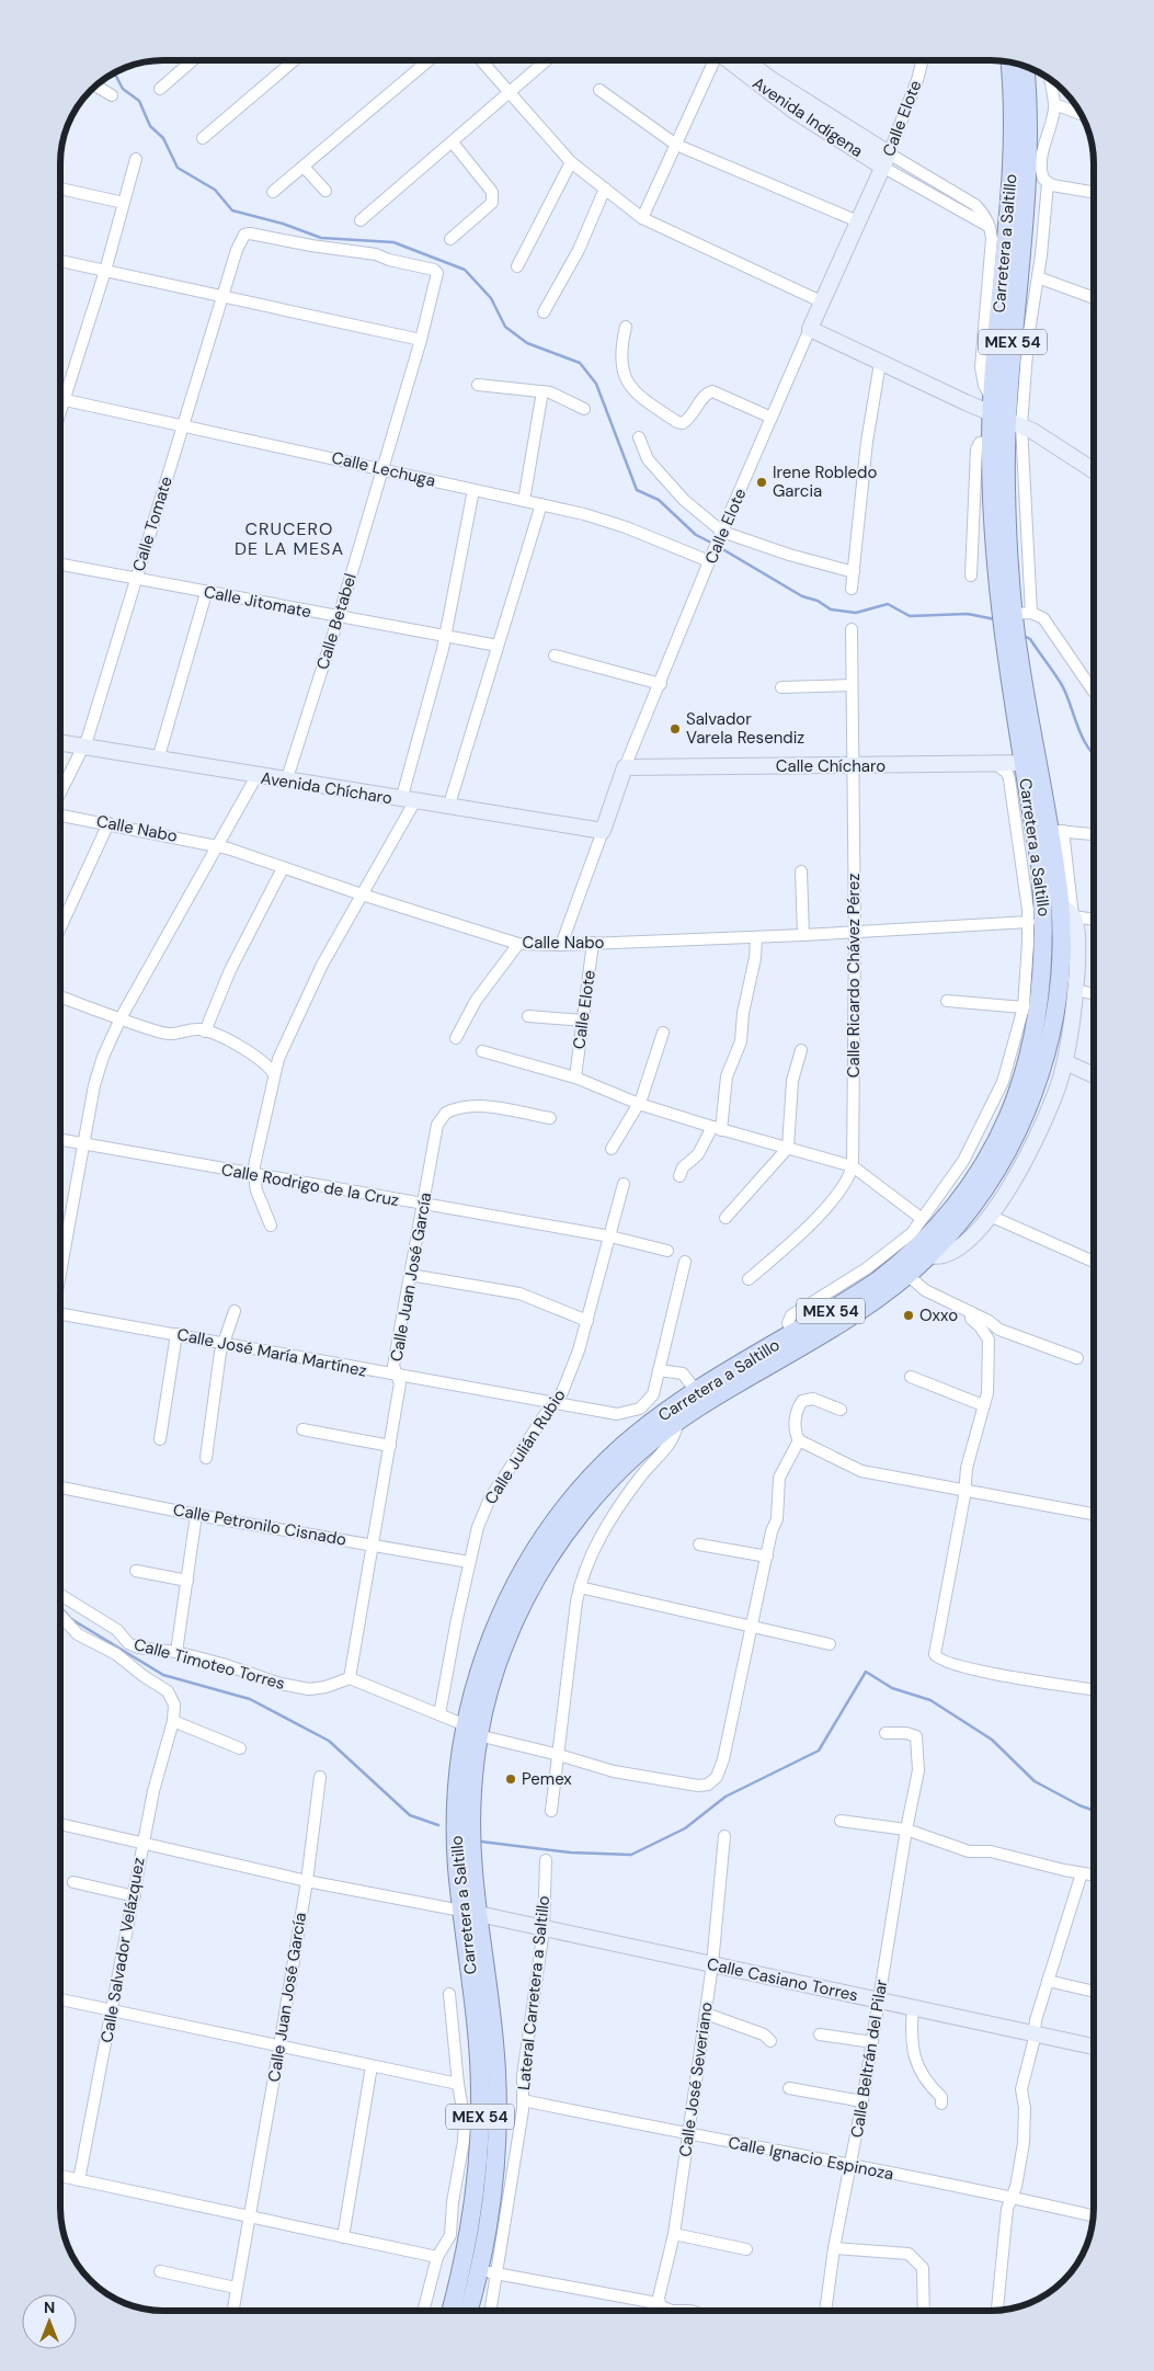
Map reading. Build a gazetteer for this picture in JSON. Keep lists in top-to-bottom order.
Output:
{
  "streets": {
    "main road": ["Carretera a Saltillo", "MEX 54"],
    "street": [
      "Avenida Indígena",
      "Calle Elote",
      "Calle Lechuga",
      "Calle Tomate",
      "Calle Jitomate",
      "Calle Betabel",
      "Calle Chícharo",
      "Avenida Chícharo",
      "Calle Nabo",
      "Calle Ricardo Chávez Pérez",
      "Calle Rodrigo de la Cruz",
      "Calle Juan José García",
      "Calle José María Martínez",
      "Calle Julián Rubio",
      "Calle Petronilo Cisnado",
      "Calle Timoteo Torres",
      "Calle Salvador Velázquez",
      "Calle Casiano Torres",
      "Lateral Carretera a Saltillo",
      "Calle Beltrán del Pilar",
      "Calle José Severiano",
      "Calle Ignacio Espinoza"
    ]
  },
  "crossings": [
    ["Avenida Indígena", "Calle Elote"],
    ["Avenida Indígena", "Carretera a Saltillo"],
    ["Calle Elote", "Calle Lechuga"],
    ["Calle Elote", "Calle Chícharo"],
    ["Calle Elote", "Avenida Chícharo"],
    ["Calle Elote", "Calle Nabo"],
    ["Carretera a Saltillo", "Calle Chícharo"],
    ["Carretera a Saltillo", "Calle Casiano Torres"],
    ["Carretera a Saltillo", "Lateral Carretera a Saltillo"],
    ["Calle Lechuga", "Calle Tomate"],
    ["Calle Lechuga", "Calle Betabel"],
    ["Calle Tomate", "Calle Jitomate"],
    ["Calle Tomate", "Calle Betabel"],
    ["Calle Tomate", "Avenida Chícharo"],
    ["Calle Jitomate", "Calle Betabel"],
    ["Calle Betabel", "Avenida Chícharo"],
    ["Calle Chícharo", "Calle Ricardo Chávez Pérez"],
    ["Calle Nabo", "Calle Ricardo Chávez Pérez"],
    ["Calle Rodrigo de la Cruz", "Calle Juan José García"],
    ["Calle Rodrigo de la Cruz", "Calle Julián Rubio"],
    ["Calle Juan José García", "Calle José María Martínez"],
    ["Calle Juan José García", "Calle Petronilo Cisnado"],
    ["Calle Juan José García", "Calle Timoteo Torres"],
    ["Calle José María Martínez", "Calle Julián Rubio"],
    ["Calle Julián Rubio", "Calle Petronilo Cisnado"],
    ["Calle Casiano Torres", "Lateral Carretera a Saltillo"],
    ["Calle Casiano Torres", "Calle Beltrán del Pilar"],
    ["Calle Casiano Torres", "Calle José Severiano"],
    ["Lateral Carretera a Saltillo", "Calle Ignacio Espinoza"],
    ["Calle Beltrán del Pilar", "Calle Ignacio Espinoza"],
    ["Calle José Severiano", "Calle Ignacio Espinoza"]
  ],
  "districts": ["CRUCERO DE LA MESA"],
  "places": [
    "Irene Robledo Garcia",
    "Salvador Varela Resendiz",
    "Oxxo",
    "Pemex"
  ],
  "north": "top"
}
